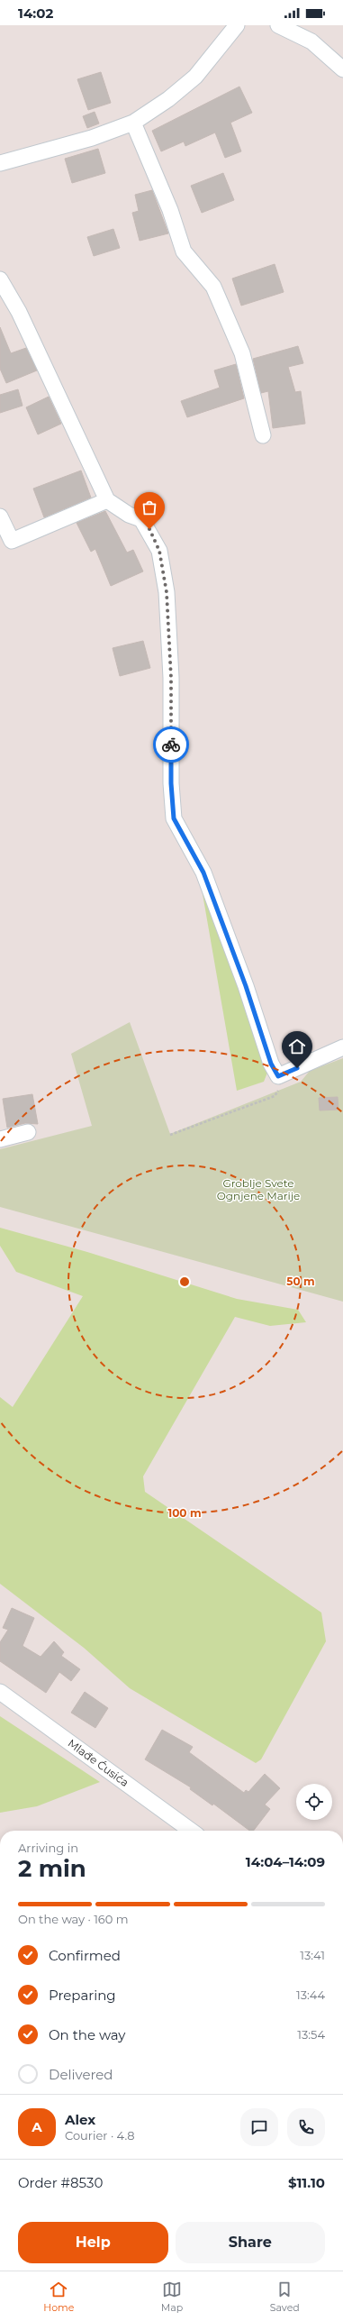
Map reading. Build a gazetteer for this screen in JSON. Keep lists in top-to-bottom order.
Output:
{
  "streets": {
    "street": ["Mlađe Ćusića"]
  },
  "parks": ["Groblje Svete Ognjene Marije"],
  "page": {
    "status": "14:02",
    "heading": ["2 min", "Arriving in", "14:04–14:09"],
    "panel": [
      "Alex",
      "Courier · 4.8",
      "Order #8530",
      "$11.10"
    ],
    "bar": "On the way · 160 m",
    "list": [
      ["Confirmed", "13:41"],
      ["Preparing", "13:44"],
      ["On the way", "13:54"],
      "Delivered"
    ],
    "round": "A",
    "buttons": ["Help", "Share"],
    "tabs": ["Home", "Map", "Saved"]
  },
  "rings": ["50 m", "100 m"]
}
